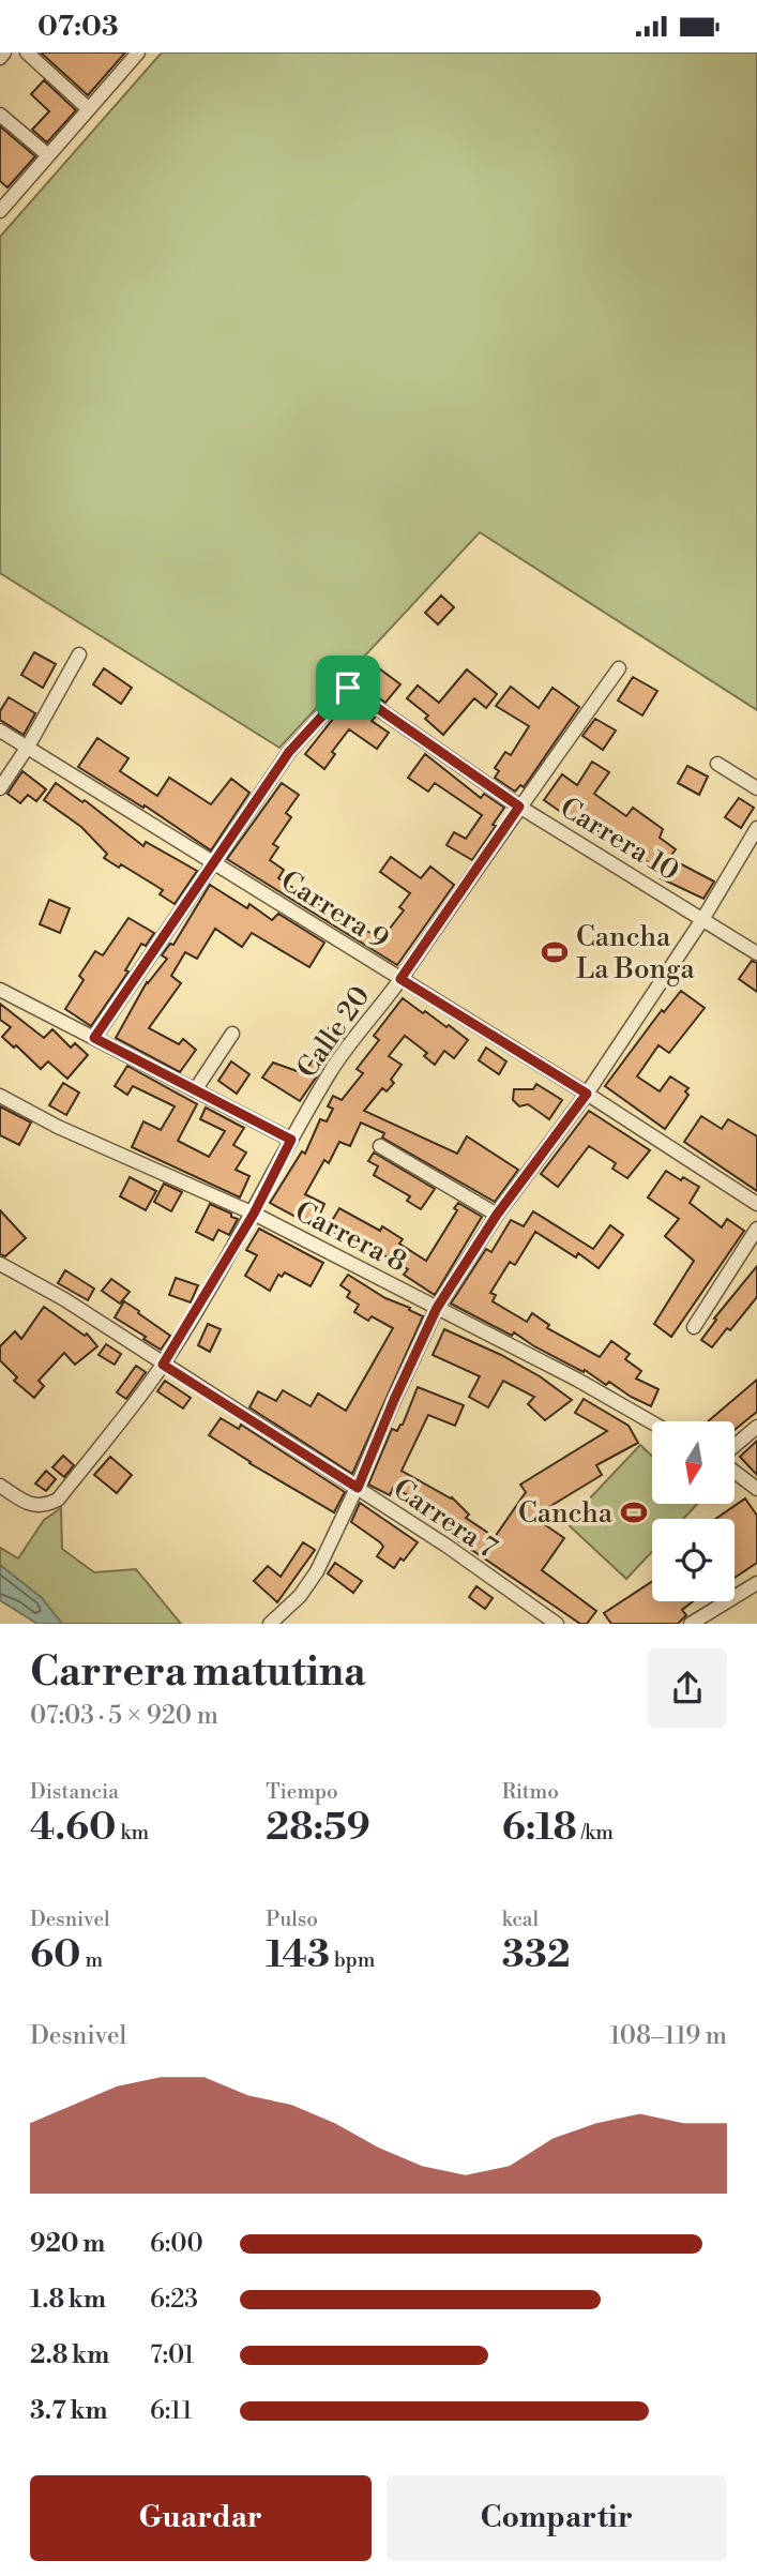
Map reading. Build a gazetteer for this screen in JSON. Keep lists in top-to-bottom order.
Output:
{
  "streets": {
    "street": [
      "Carrera 10",
      "Carrera 9",
      "Calle 20",
      "Carrera 8",
      "Carrera 7"
    ]
  },
  "crossings": [
    ["Carrera 10", "Carrera 9"],
    ["Carrera 10", "Calle 20"],
    ["Carrera 9", "Calle 20"],
    ["Calle 20", "Carrera 8"],
    ["Calle 20", "Carrera 7"]
  ],
  "places": {
    "sports": ["Cancha La Bonga", "Cancha"]
  },
  "north": "bottom",
  "page": {
    "status": "07:03",
    "heading": ["Carrera matutina", "07:03 · 5 × 920 m"],
    "stats": [
      ["Distancia", "4.60 km"],
      ["Tiempo", "28:59"],
      ["Ritmo", "6:18 /km"],
      ["Desnivel", "60 m"],
      ["Pulso", "143 bpm"],
      ["kcal", "332"]
    ],
    "chart": ["Desnivel", "108–119 m"],
    "list": [
      {
        "name": "920 m",
        "note": "6:00"
      },
      {
        "name": "1.8 km",
        "note": "6:23"
      },
      {
        "name": "2.8 km",
        "note": "7:01"
      },
      {
        "name": "3.7 km",
        "note": "6:11"
      }
    ],
    "buttons": ["Guardar", "Compartir"]
  }
}
